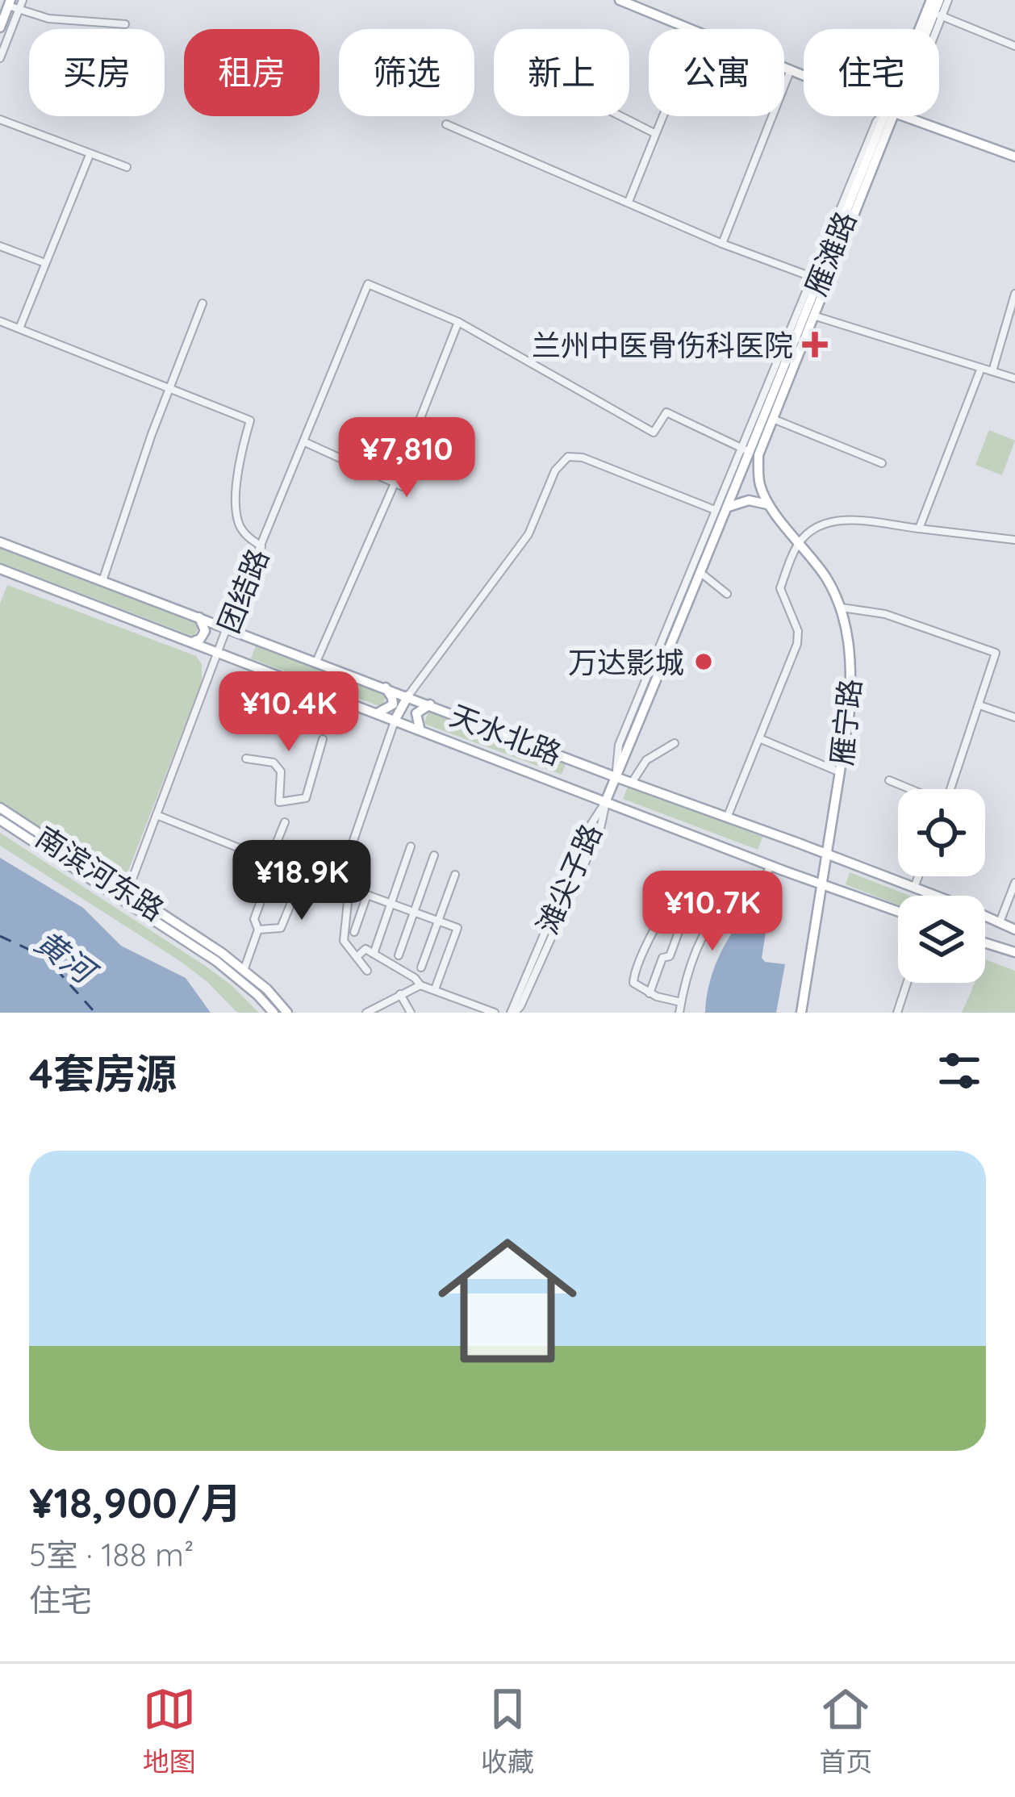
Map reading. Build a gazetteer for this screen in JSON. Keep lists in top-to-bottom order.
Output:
{
  "streets": {
    "main road": [
      "雁滩路",
      "雁宁路",
      "天水北路",
      "南滨河东路"
    ],
    "street": ["团结路", "滩尖子路"]
  },
  "crossings": [
    ["雁滩路", "雁宁路"],
    ["雁滩路", "天水北路"],
    ["雁滩路", "滩尖子路"],
    ["团结路", "天水北路"],
    ["团结路", "南滨河东路"],
    ["雁宁路", "天水北路"],
    ["天水北路", "滩尖子路"]
  ],
  "water": ["黄河"],
  "places": {
    "health": ["兰州中医骨伤科医院"],
    "other": ["万达影城"]
  },
  "page": {
    "chip": [
      "买房",
      "租房",
      "筛选",
      "新上",
      "公寓",
      "住宅"
    ],
    "price": [
      "¥7,810",
      "¥10.4K",
      "¥18.9K",
      "¥10.7K"
    ],
    "heading": "4套房源",
    "list": [
      {
        "name": "¥18,900/月",
        "note": "5室 · 188 m² · 住宅"
      }
    ],
    "tabs": ["地图", "收藏", "首页"]
  }
}
